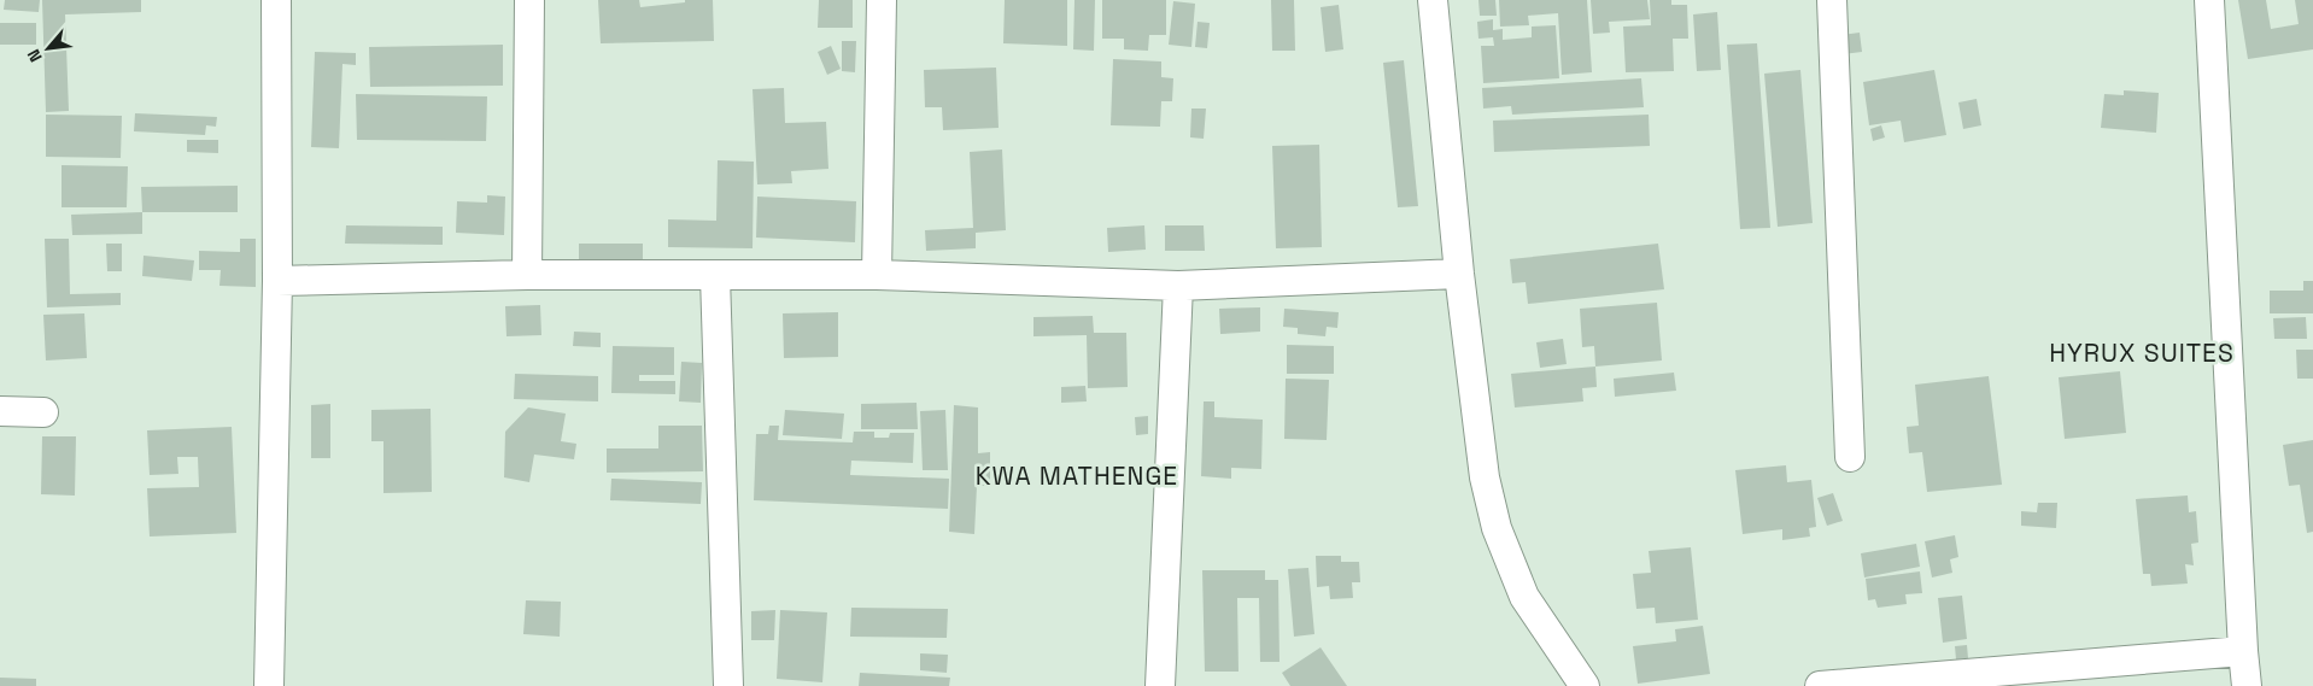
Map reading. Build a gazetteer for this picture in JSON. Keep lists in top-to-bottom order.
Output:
{
  "districts": ["HYRUX SUITES", "KWA MATHENGE"],
  "north": "bottom left"
}
